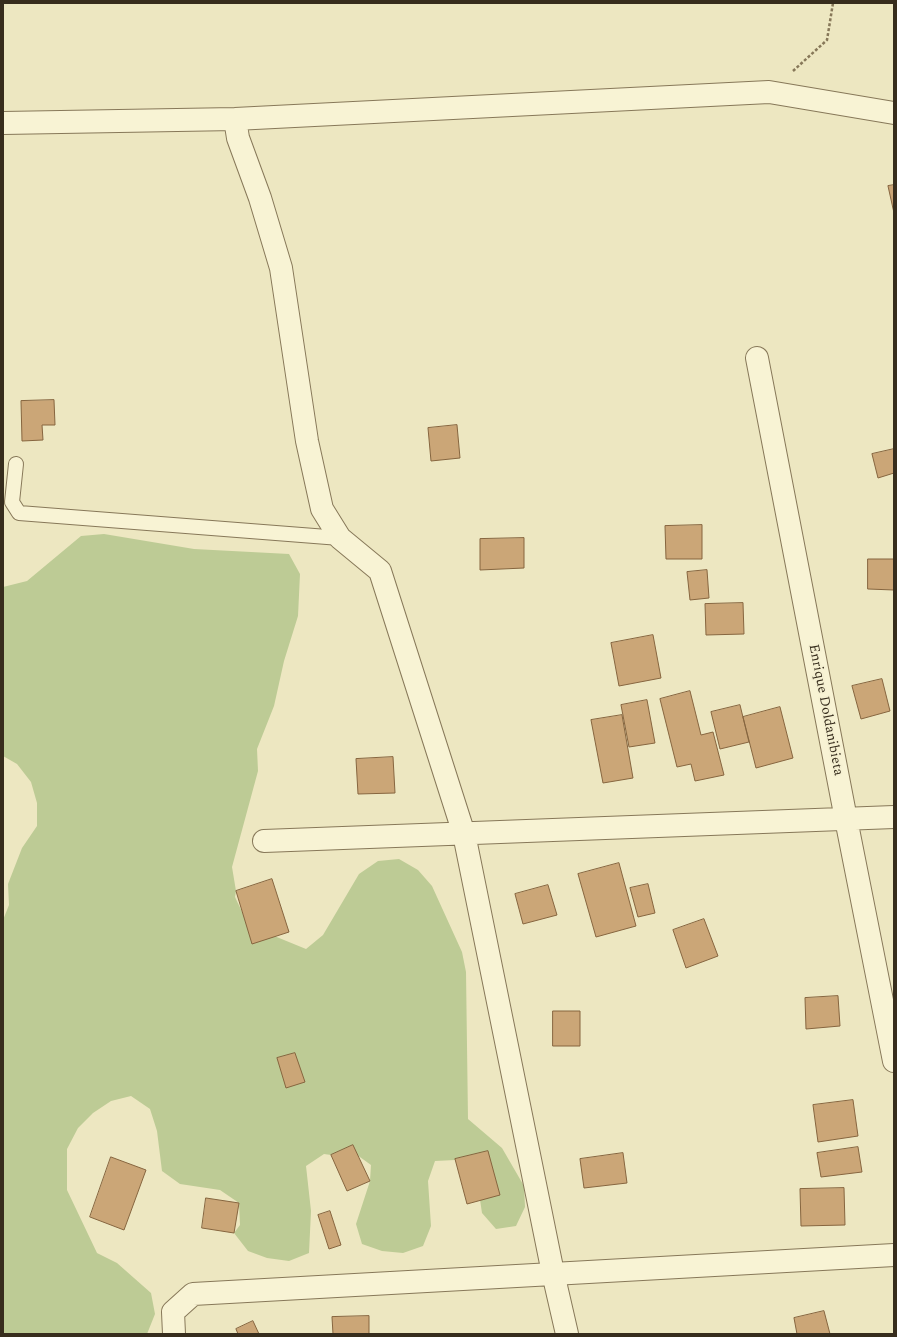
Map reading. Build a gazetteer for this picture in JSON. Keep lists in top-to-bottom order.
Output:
{
  "streets": {
    "street": ["Enrique Doldanibieta"]
  }
}
